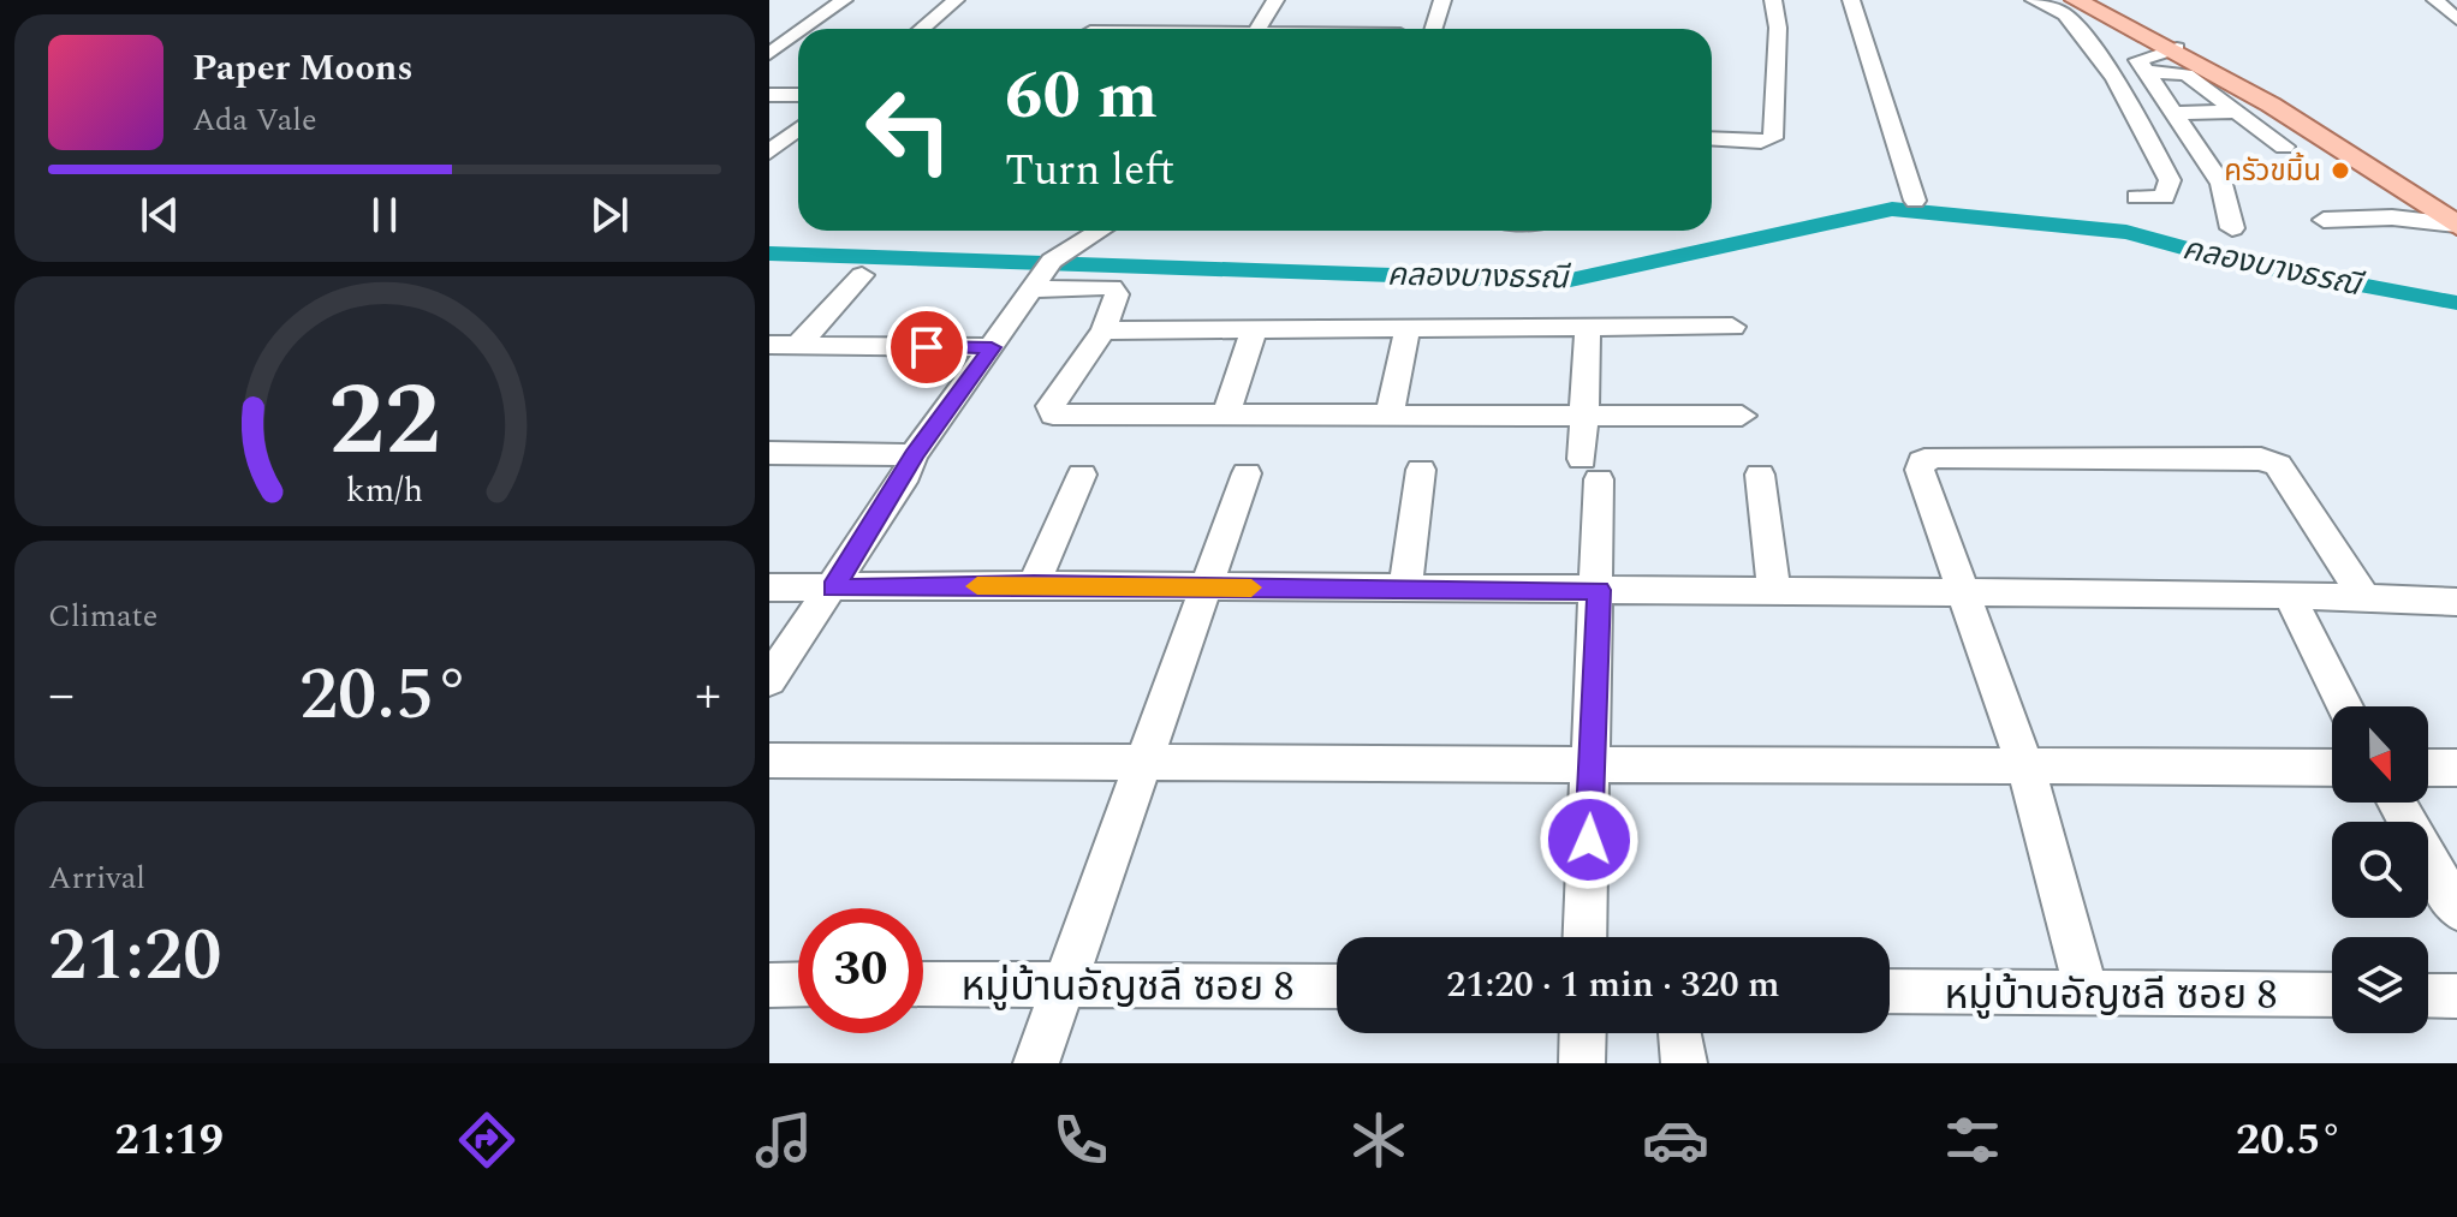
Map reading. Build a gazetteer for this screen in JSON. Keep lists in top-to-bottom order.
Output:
{
  "streets": {
    "street": ["หมู่บ้านอัญชลี ซอย 8"]
  },
  "water": ["คลองบางธรณี"],
  "places": ["ครัวขมิ้น"],
  "north": "bottom",
  "page": {
    "turn": ["60 m", "Turn left"],
    "song": ["Paper Moons", "Ada Vale"],
    "tile": [
      "Climate",
      ["Arrival", "21:20"]
    ],
    "heat": ["−", "20.5°", "+"],
    "limit": "30",
    "trip": "21:20 · 1 min · 320 m",
    "tabs": ["21:19", "20.5°"],
    "gauge": ["22", "km/h"]
  }
}
